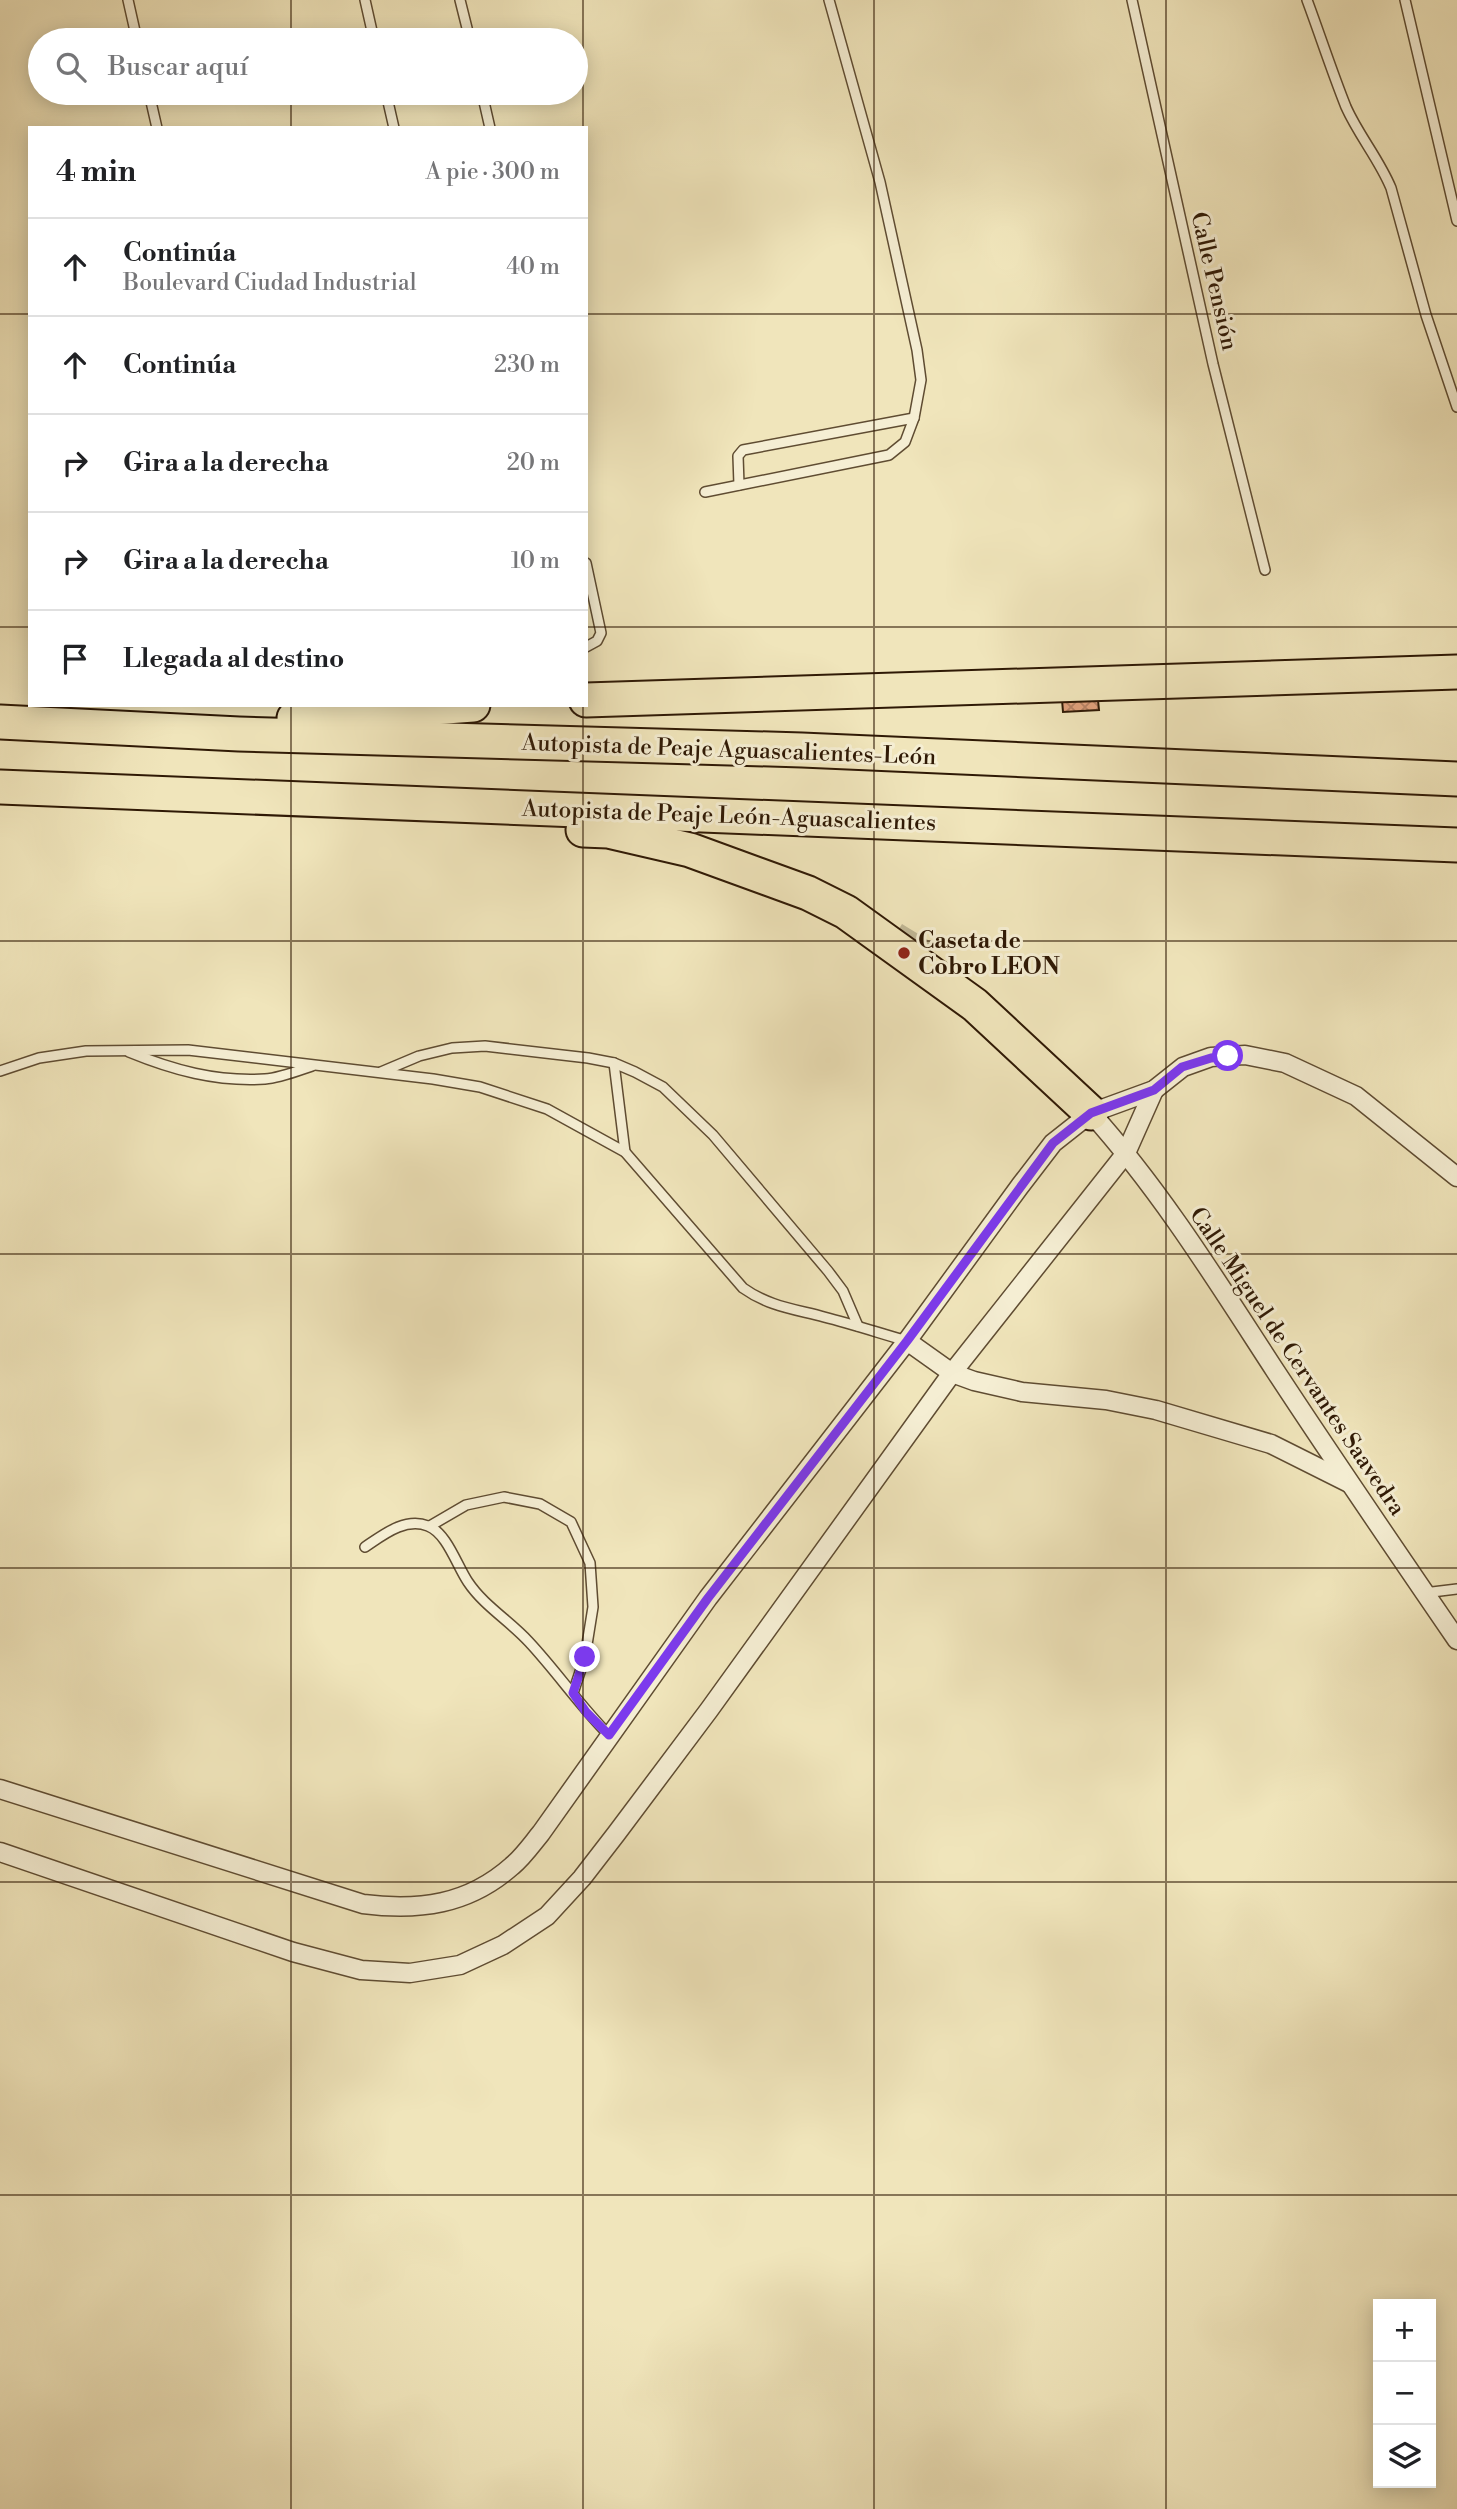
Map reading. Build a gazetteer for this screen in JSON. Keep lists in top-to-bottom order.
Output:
{
  "streets": {
    "highway": ["Autopista de Peaje Aguascalientes-León", "Autopista de Peaje León-Aguascalientes"],
    "street": ["Calle Miguel de Cervantes Saavedra"],
    "lane": ["Calle Pensión"]
  },
  "places": ["Caseta de Cobro LEON"],
  "page": {
    "search": "Buscar aquí",
    "heading": ["4 min", "A pie · 300 m"],
    "list": [
      ["Continúa", "Boulevard Ciudad Industrial", "40 m"],
      ["Continúa", "230 m"],
      ["Gira a la derecha", "20 m"],
      ["Gira a la derecha", "10 m"],
      "Llegada al destino"
    ],
    "map_buttons": ["+", "−"]
  }
}
